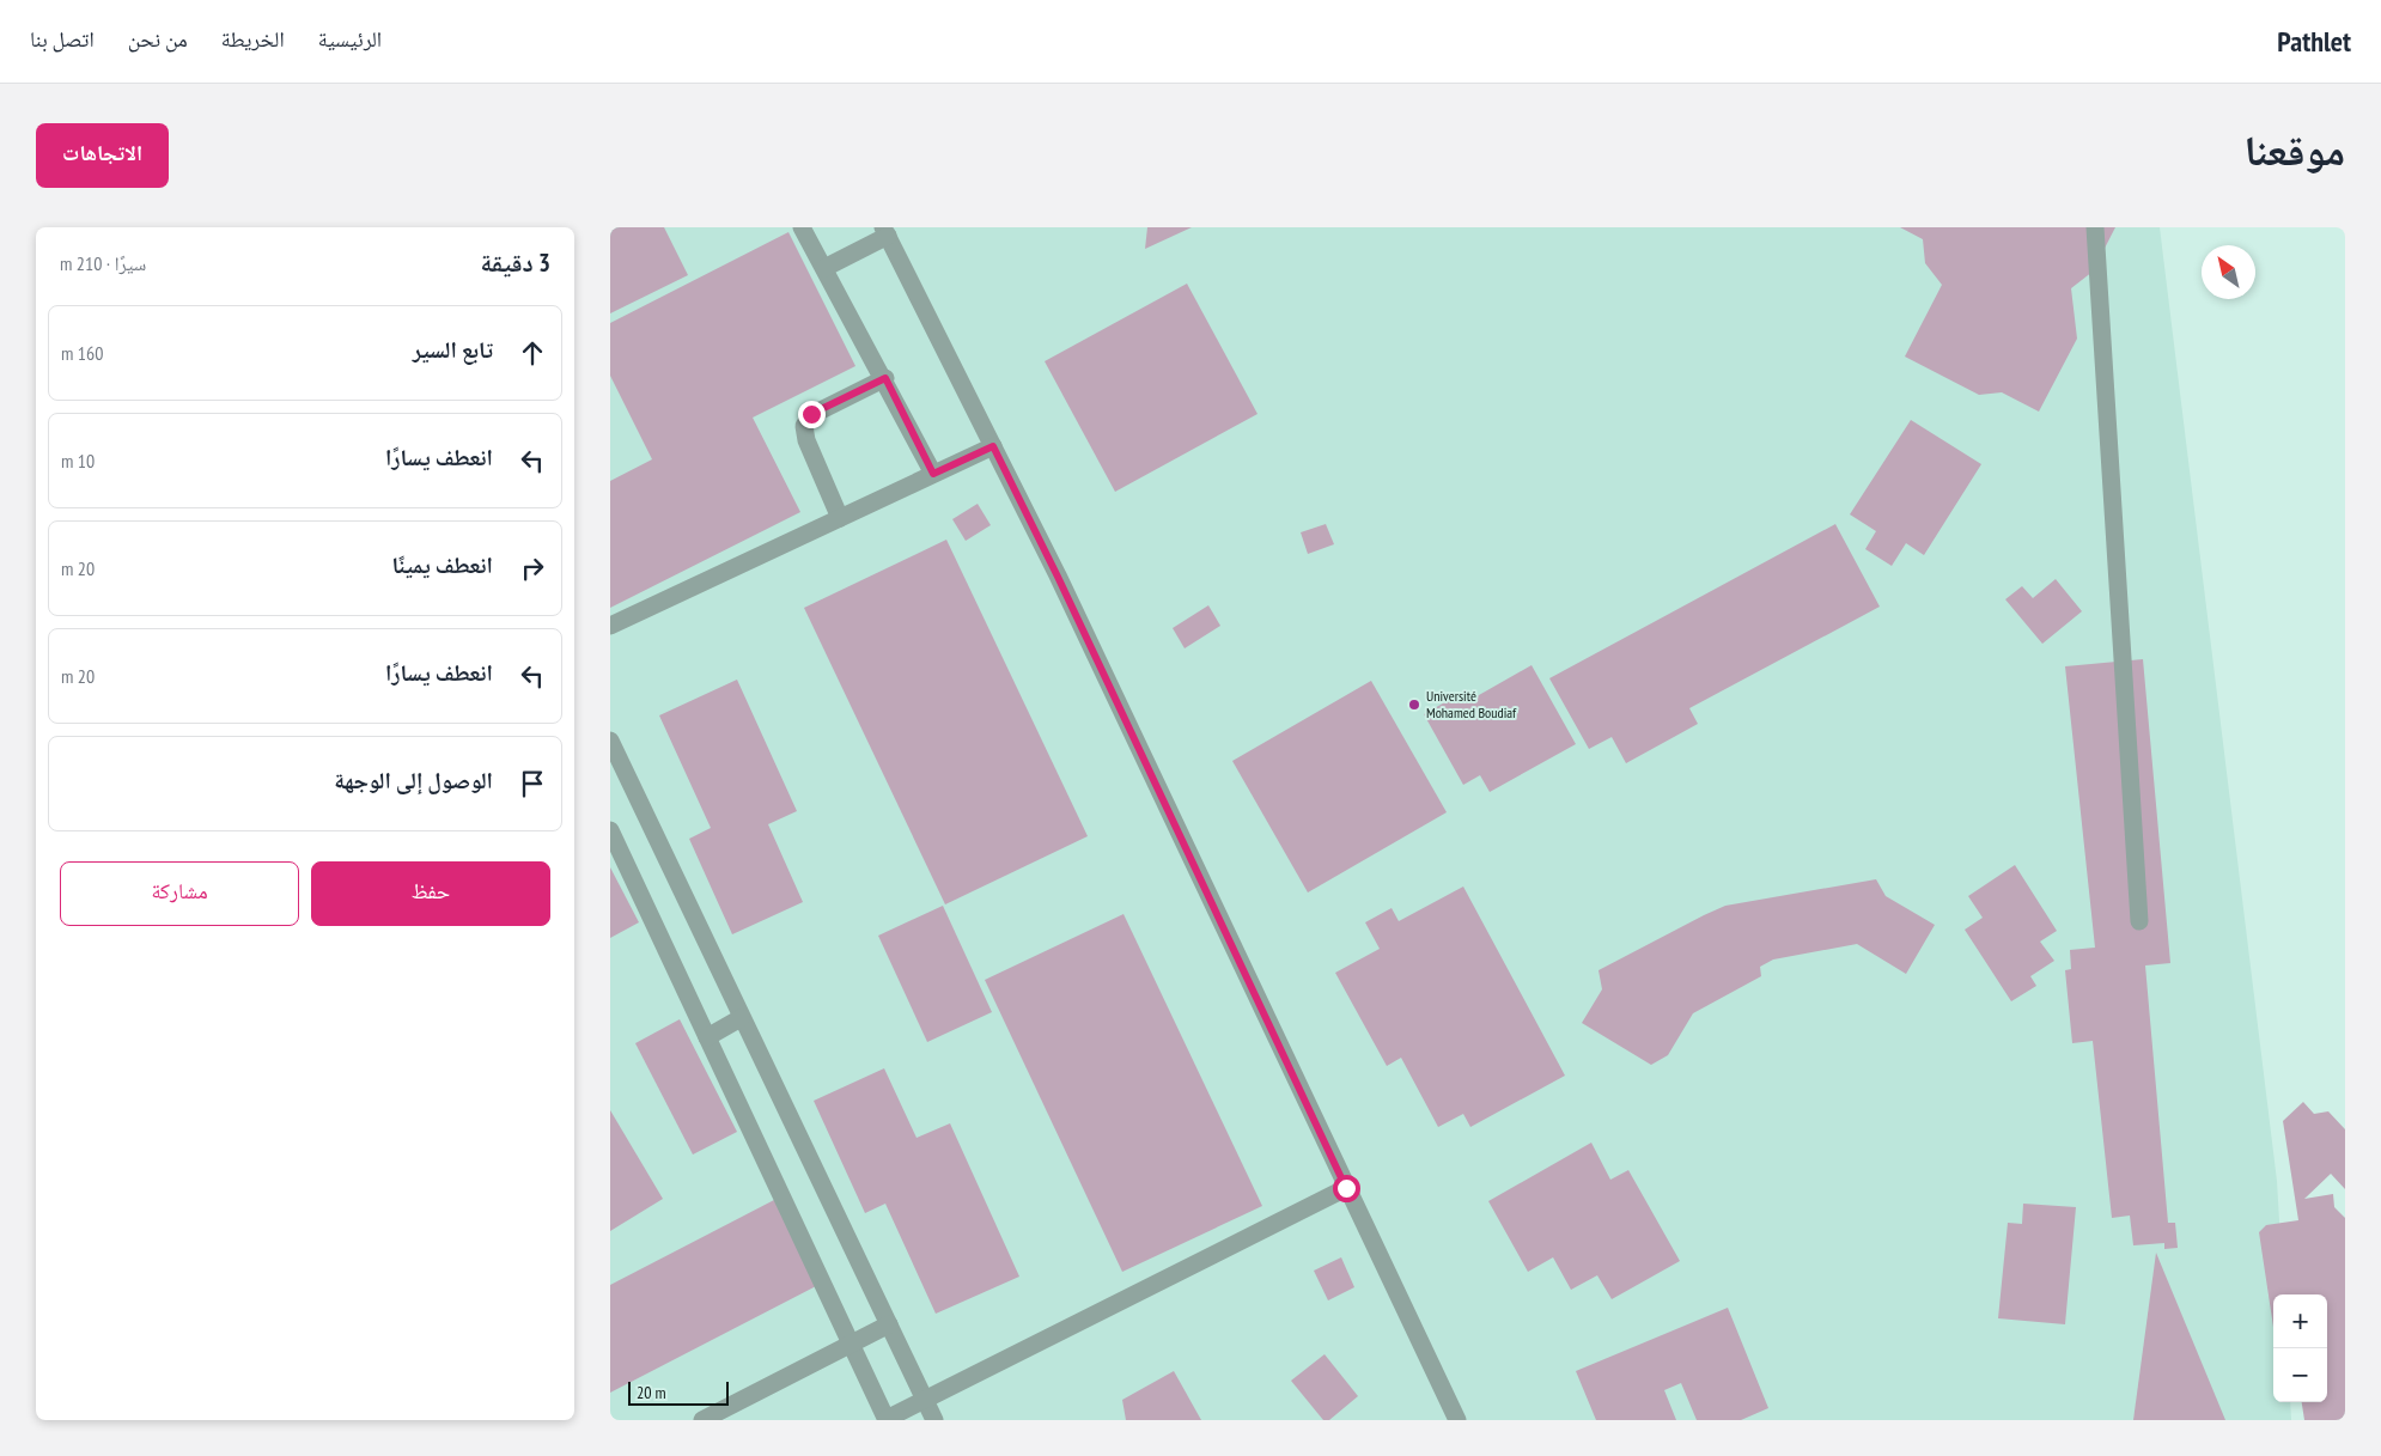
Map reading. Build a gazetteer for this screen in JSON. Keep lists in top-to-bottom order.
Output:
{
  "places": ["Université Mohamed Boudiaf"],
  "scale_bar": "20 m",
  "north": "top left",
  "page": {
    "header": "Pathlet",
    "nav": [
      "الرئيسية",
      "الخريطة",
      "من نحن",
      "اتصل بنا"
    ],
    "title": "موقعنا",
    "buttons": [
      "الاتجاهات",
      ["حفظ", "مشاركة"]
    ],
    "heading": ["3 دقيقة", "سيرًا · 210 m"],
    "list": [
      ["تابع السير", "160 m"],
      ["انعطف يسارًا", "10 m"],
      ["انعطف يمينًا", "20 m"],
      ["انعطف يسارًا", "20 m"],
      "الوصول إلى الوجهة"
    ],
    "map_buttons": ["+", "−"],
    "scale": "20 m"
  }
}
